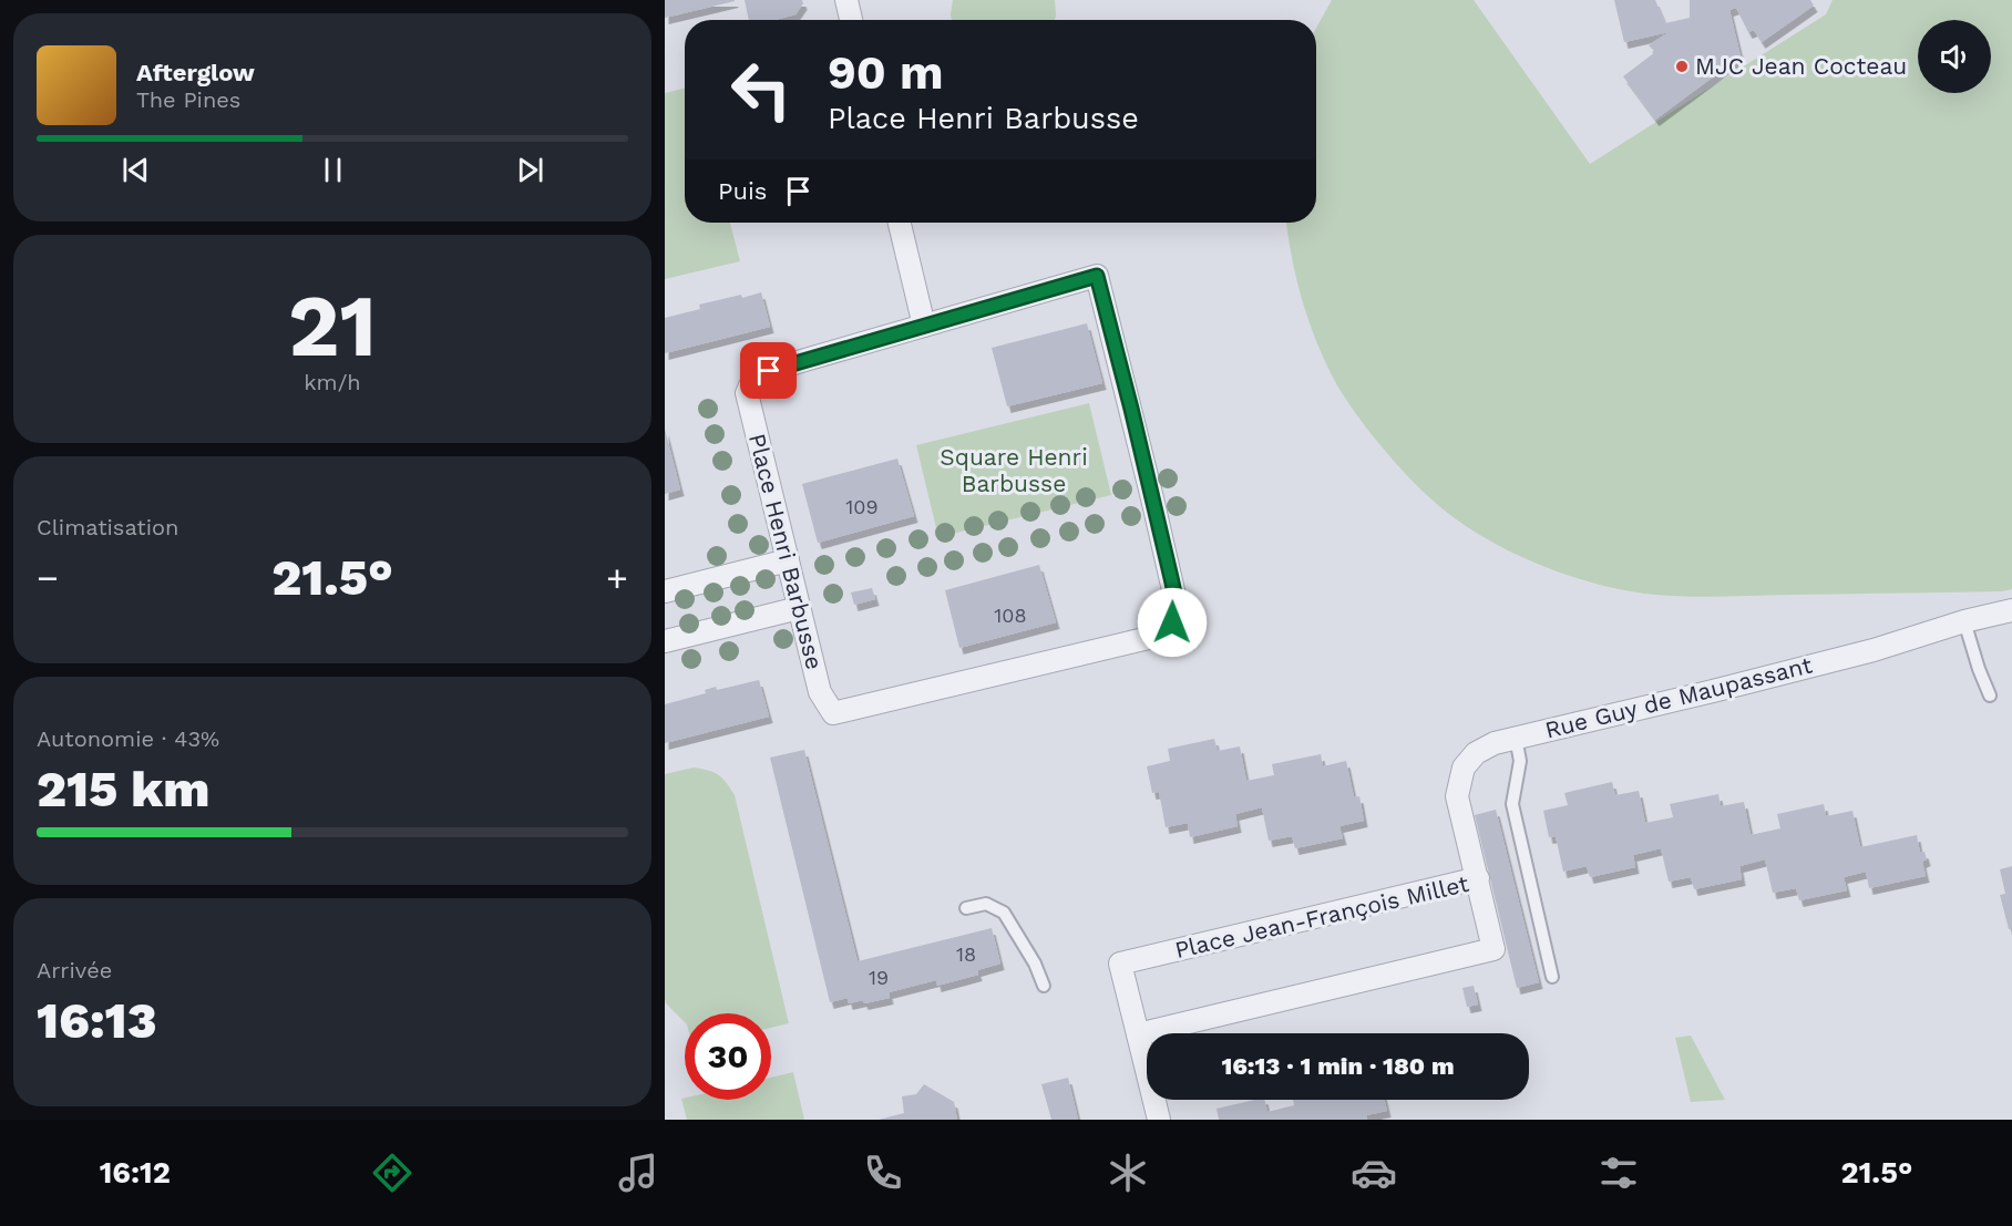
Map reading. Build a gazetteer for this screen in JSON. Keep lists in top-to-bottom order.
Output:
{
  "streets": {
    "street": ["Place Henri Barbusse", "Rue Guy de Maupassant", "Place Jean-François Millet"]
  },
  "crossings": [
    ["Rue Guy de Maupassant", "Place Jean-François Millet"]
  ],
  "parks": ["Square Henri Barbusse"],
  "places": ["MJC Jean Cocteau"],
  "house_numbers": [
    "109",
    "108",
    "18",
    "19"
  ],
  "page": {
    "turn": ["90 m", "Place Henri Barbusse"],
    "song": ["Afterglow", "The Pines"],
    "then": "Puis",
    "tile": [
      ["21", "km/h"],
      "Climatisation",
      ["Autonomie · 43%", "215 km"],
      ["Arrivée", "16:13"]
    ],
    "heat": ["−", "21.5°", "+"],
    "limit": "30",
    "trip": "16:13 · 1 min · 180 m",
    "tabs": ["16:12", "21.5°"]
  }
}
